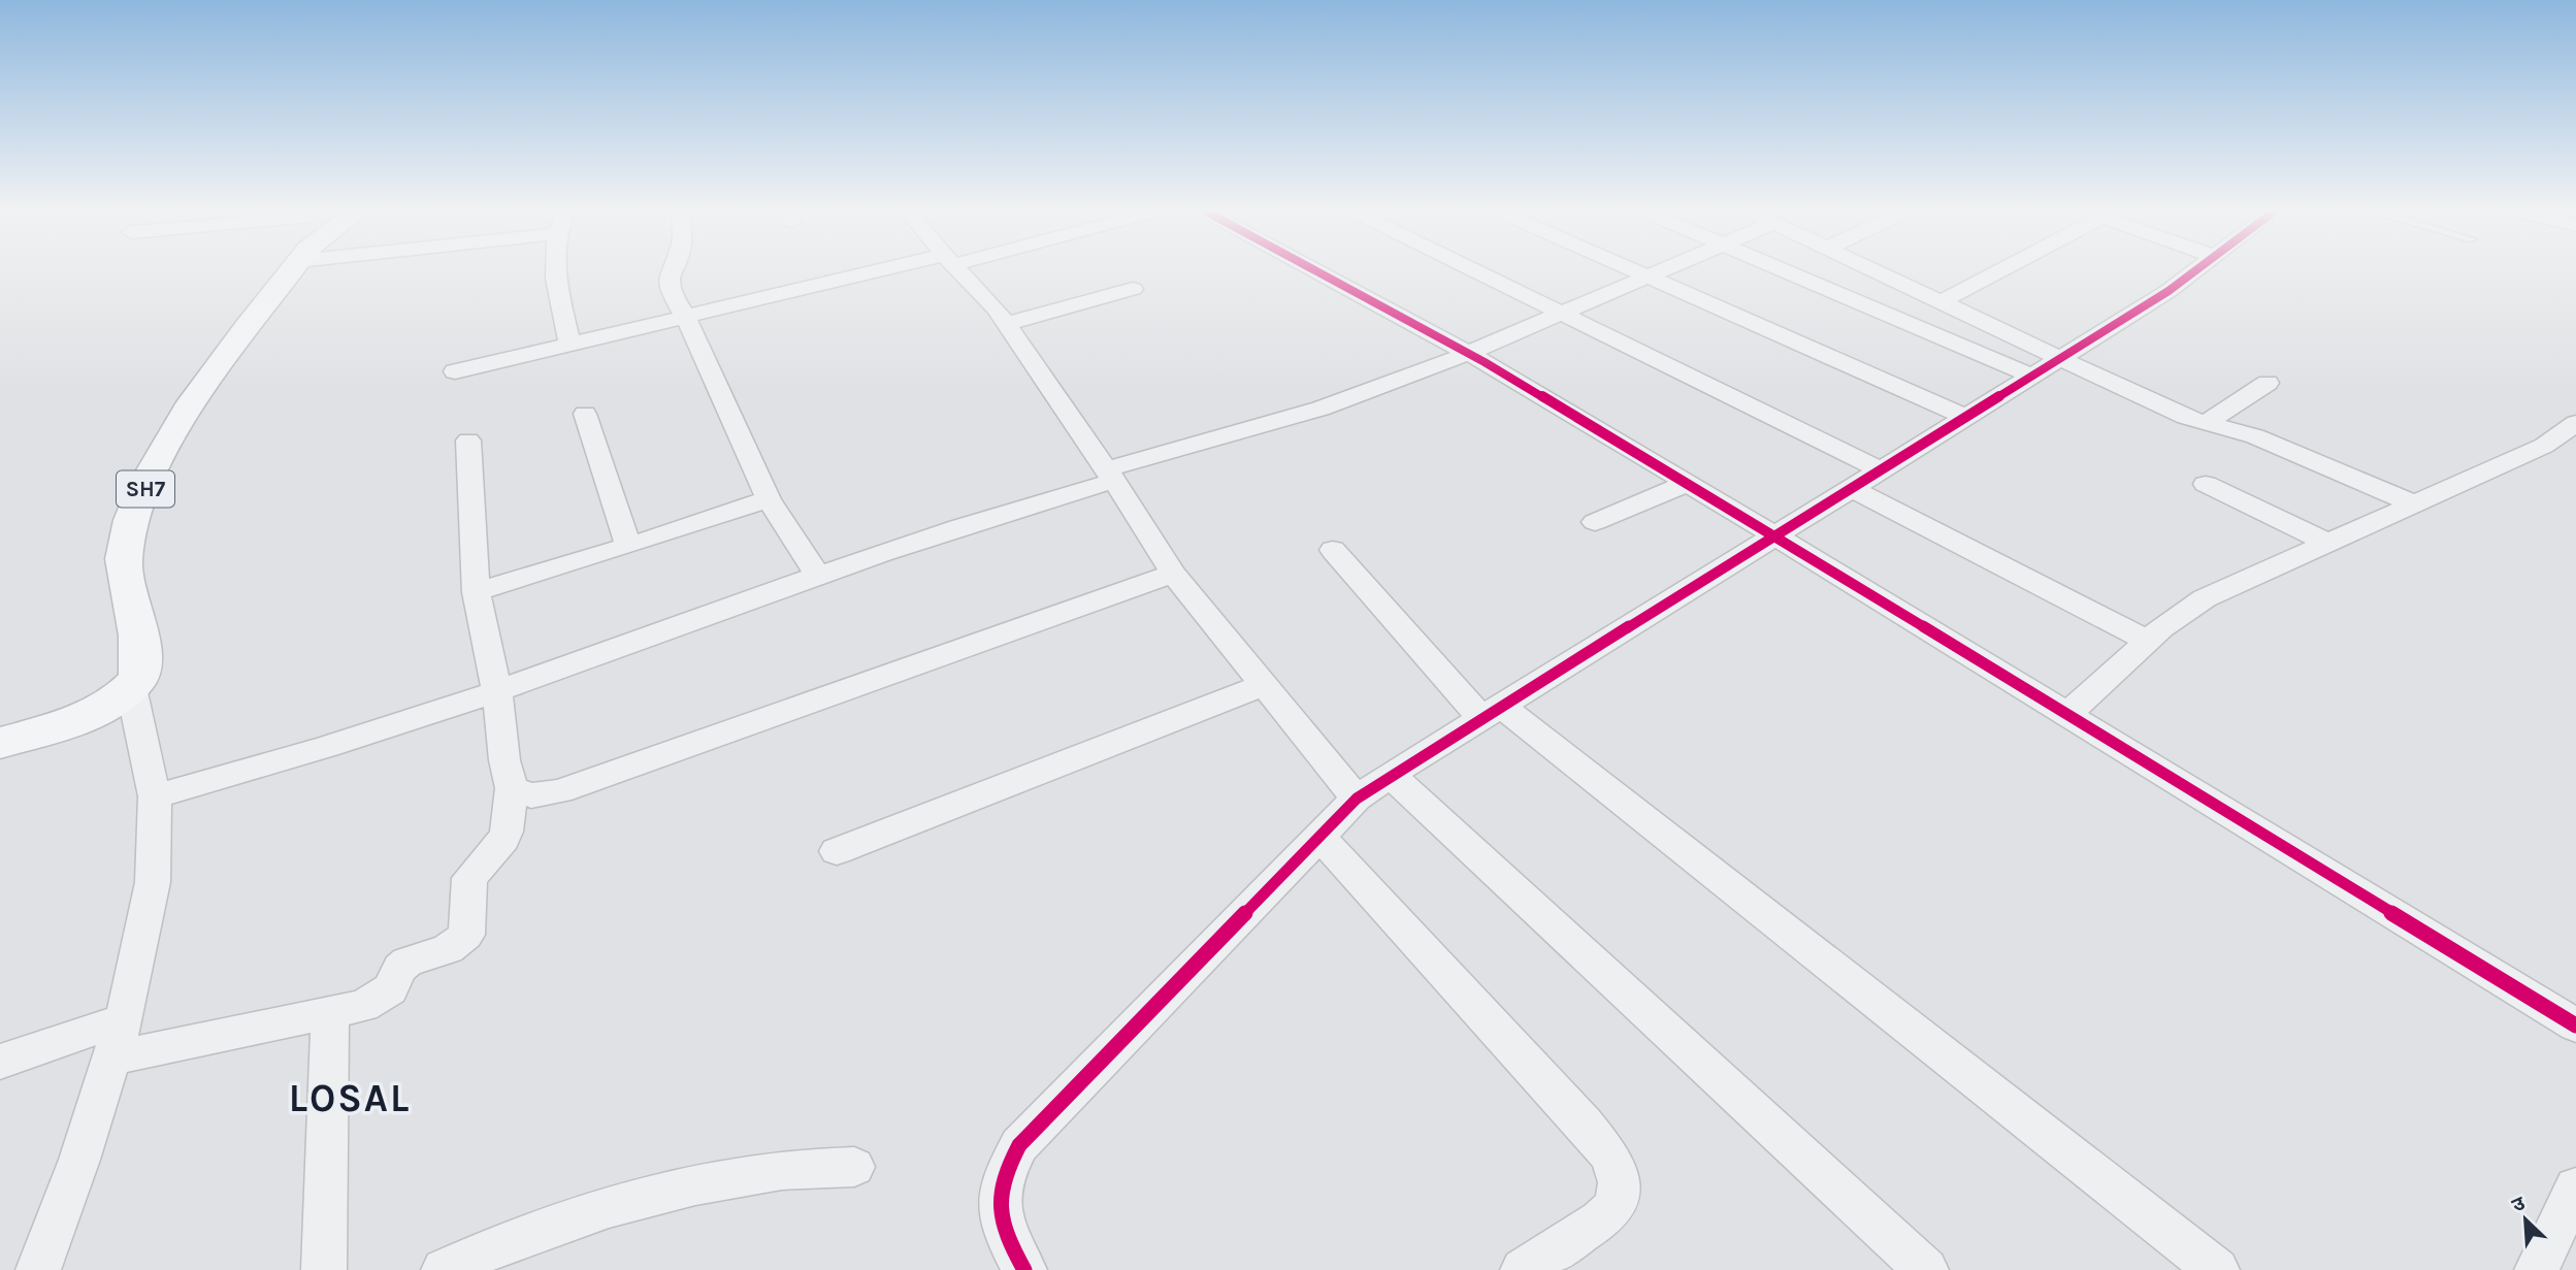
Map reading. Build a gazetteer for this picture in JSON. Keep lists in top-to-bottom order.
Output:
{
  "streets": {
    "main road": ["SH7"]
  },
  "districts": ["LOSAL"],
  "north": "top left"
}
